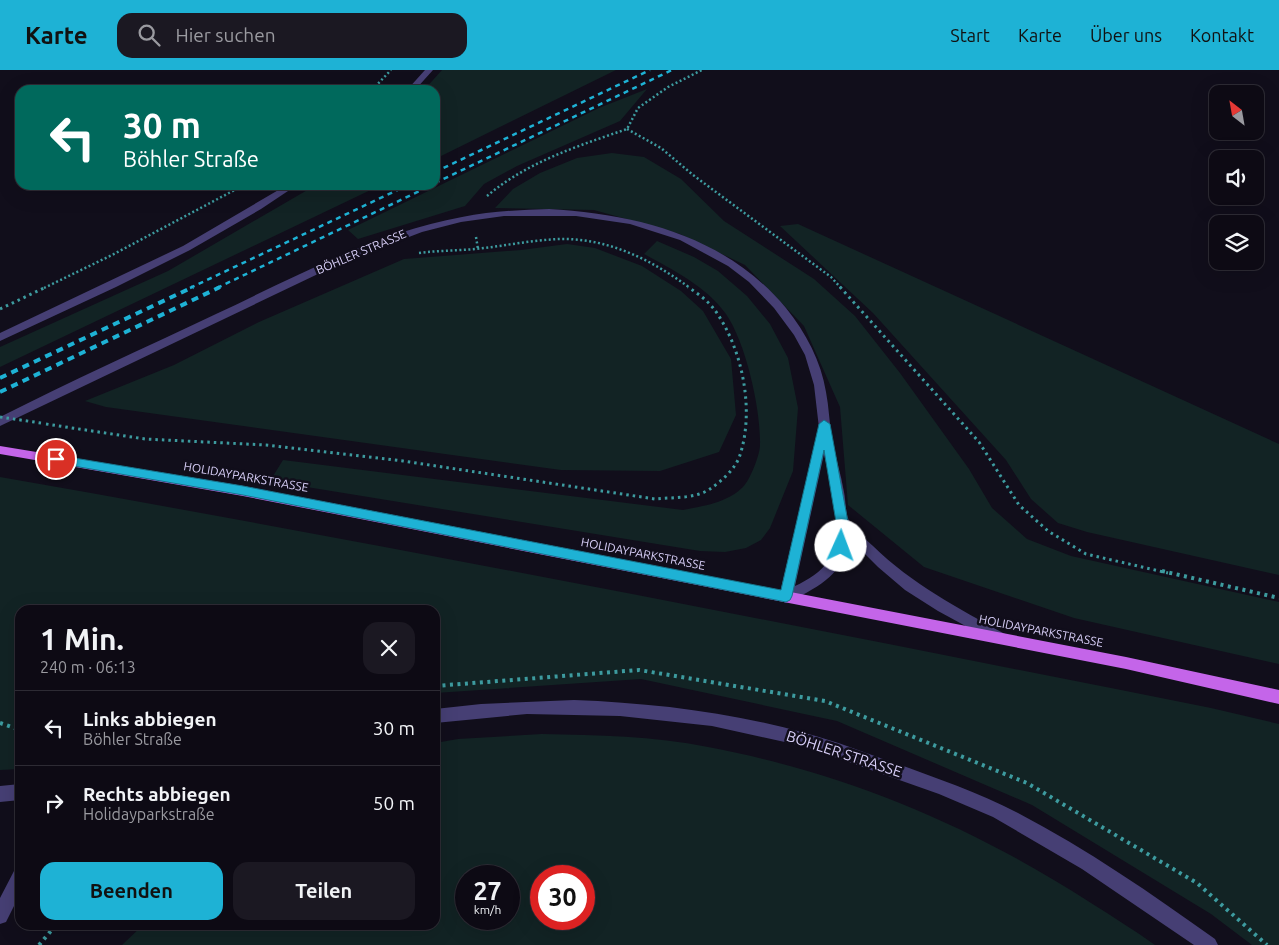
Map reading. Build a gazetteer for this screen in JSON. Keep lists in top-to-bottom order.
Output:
{
  "streets": {
    "main road": ["HOLIDAYPARKSTRASSE"],
    "street": ["BÖHLER STRASSE"]
  },
  "crossings": [
    ["BÖHLER STRASSE", "HOLIDAYPARKSTRASSE"]
  ],
  "north": "top left",
  "page": {
    "header": "Karte",
    "search": "Hier suchen",
    "nav": [
      "Start",
      "Karte",
      "Über uns",
      "Kontakt"
    ],
    "turn": ["30 m", "Böhler Straße"],
    "heading": ["1 Min.", "240 m · 06:13"],
    "list": [
      {
        "name": "Links abbiegen",
        "note": "Böhler Straße",
        "value": "30 m"
      },
      {
        "name": "Rechts abbiegen",
        "note": "Holidayparkstraße",
        "value": "50 m"
      }
    ],
    "buttons": ["Beenden", "Teilen"],
    "speed": "27 km/h",
    "limit": "30"
  }
}
